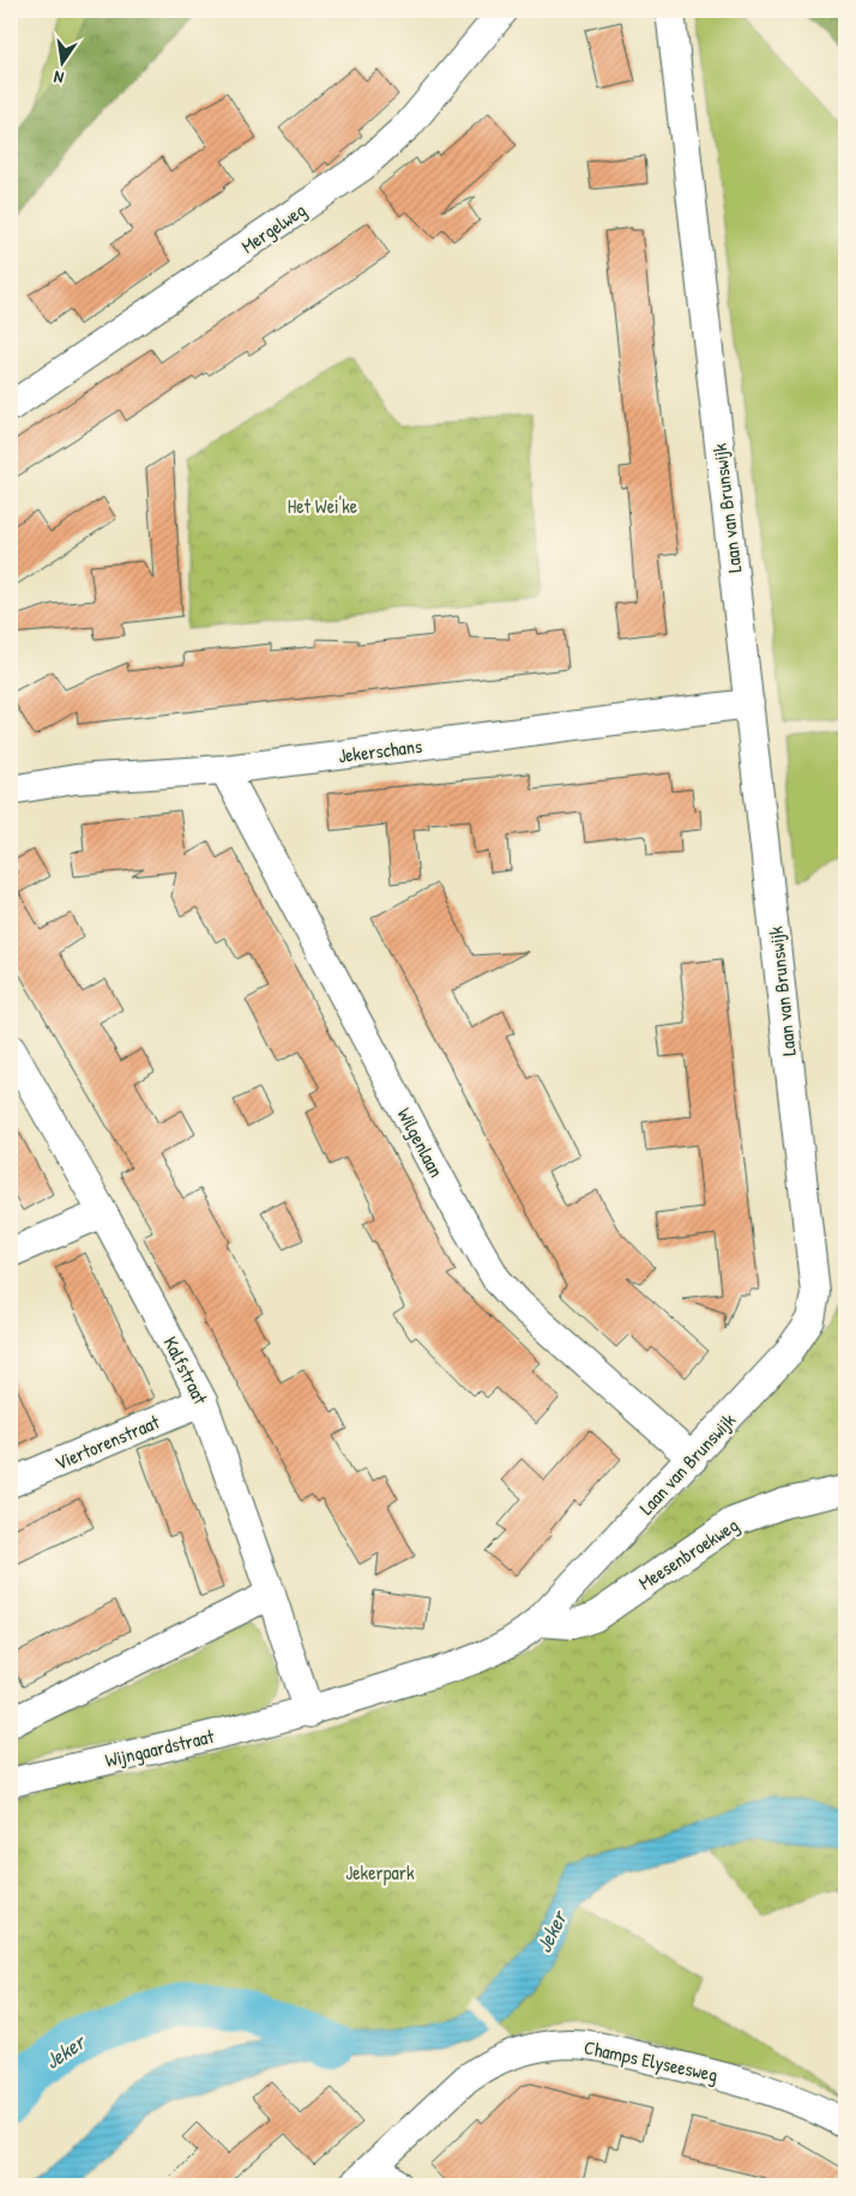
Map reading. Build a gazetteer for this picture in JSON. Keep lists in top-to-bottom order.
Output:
{
  "streets": {
    "street": [
      "Mergelweg",
      "Laan van Brunswijk",
      "Jekerschans",
      "Wilgenlaan",
      "Kalfstraat",
      "Viertorenstraat",
      "Meesenbroekweg",
      "Wijngaardstraat",
      "Champs Elyseesweg"
    ]
  },
  "crossings": [
    ["Laan van Brunswijk", "Jekerschans"],
    ["Laan van Brunswijk", "Wilgenlaan"],
    ["Laan van Brunswijk", "Kalfstraat"],
    ["Laan van Brunswijk", "Meesenbroekweg"],
    ["Laan van Brunswijk", "Wijngaardstraat"],
    ["Jekerschans", "Wilgenlaan"],
    ["Kalfstraat", "Viertorenstraat"],
    ["Kalfstraat", "Wijngaardstraat"]
  ],
  "water": ["Jeker"],
  "parks": ["Het Wei'ke", "Jekerpark"],
  "north": "bottom"
}
